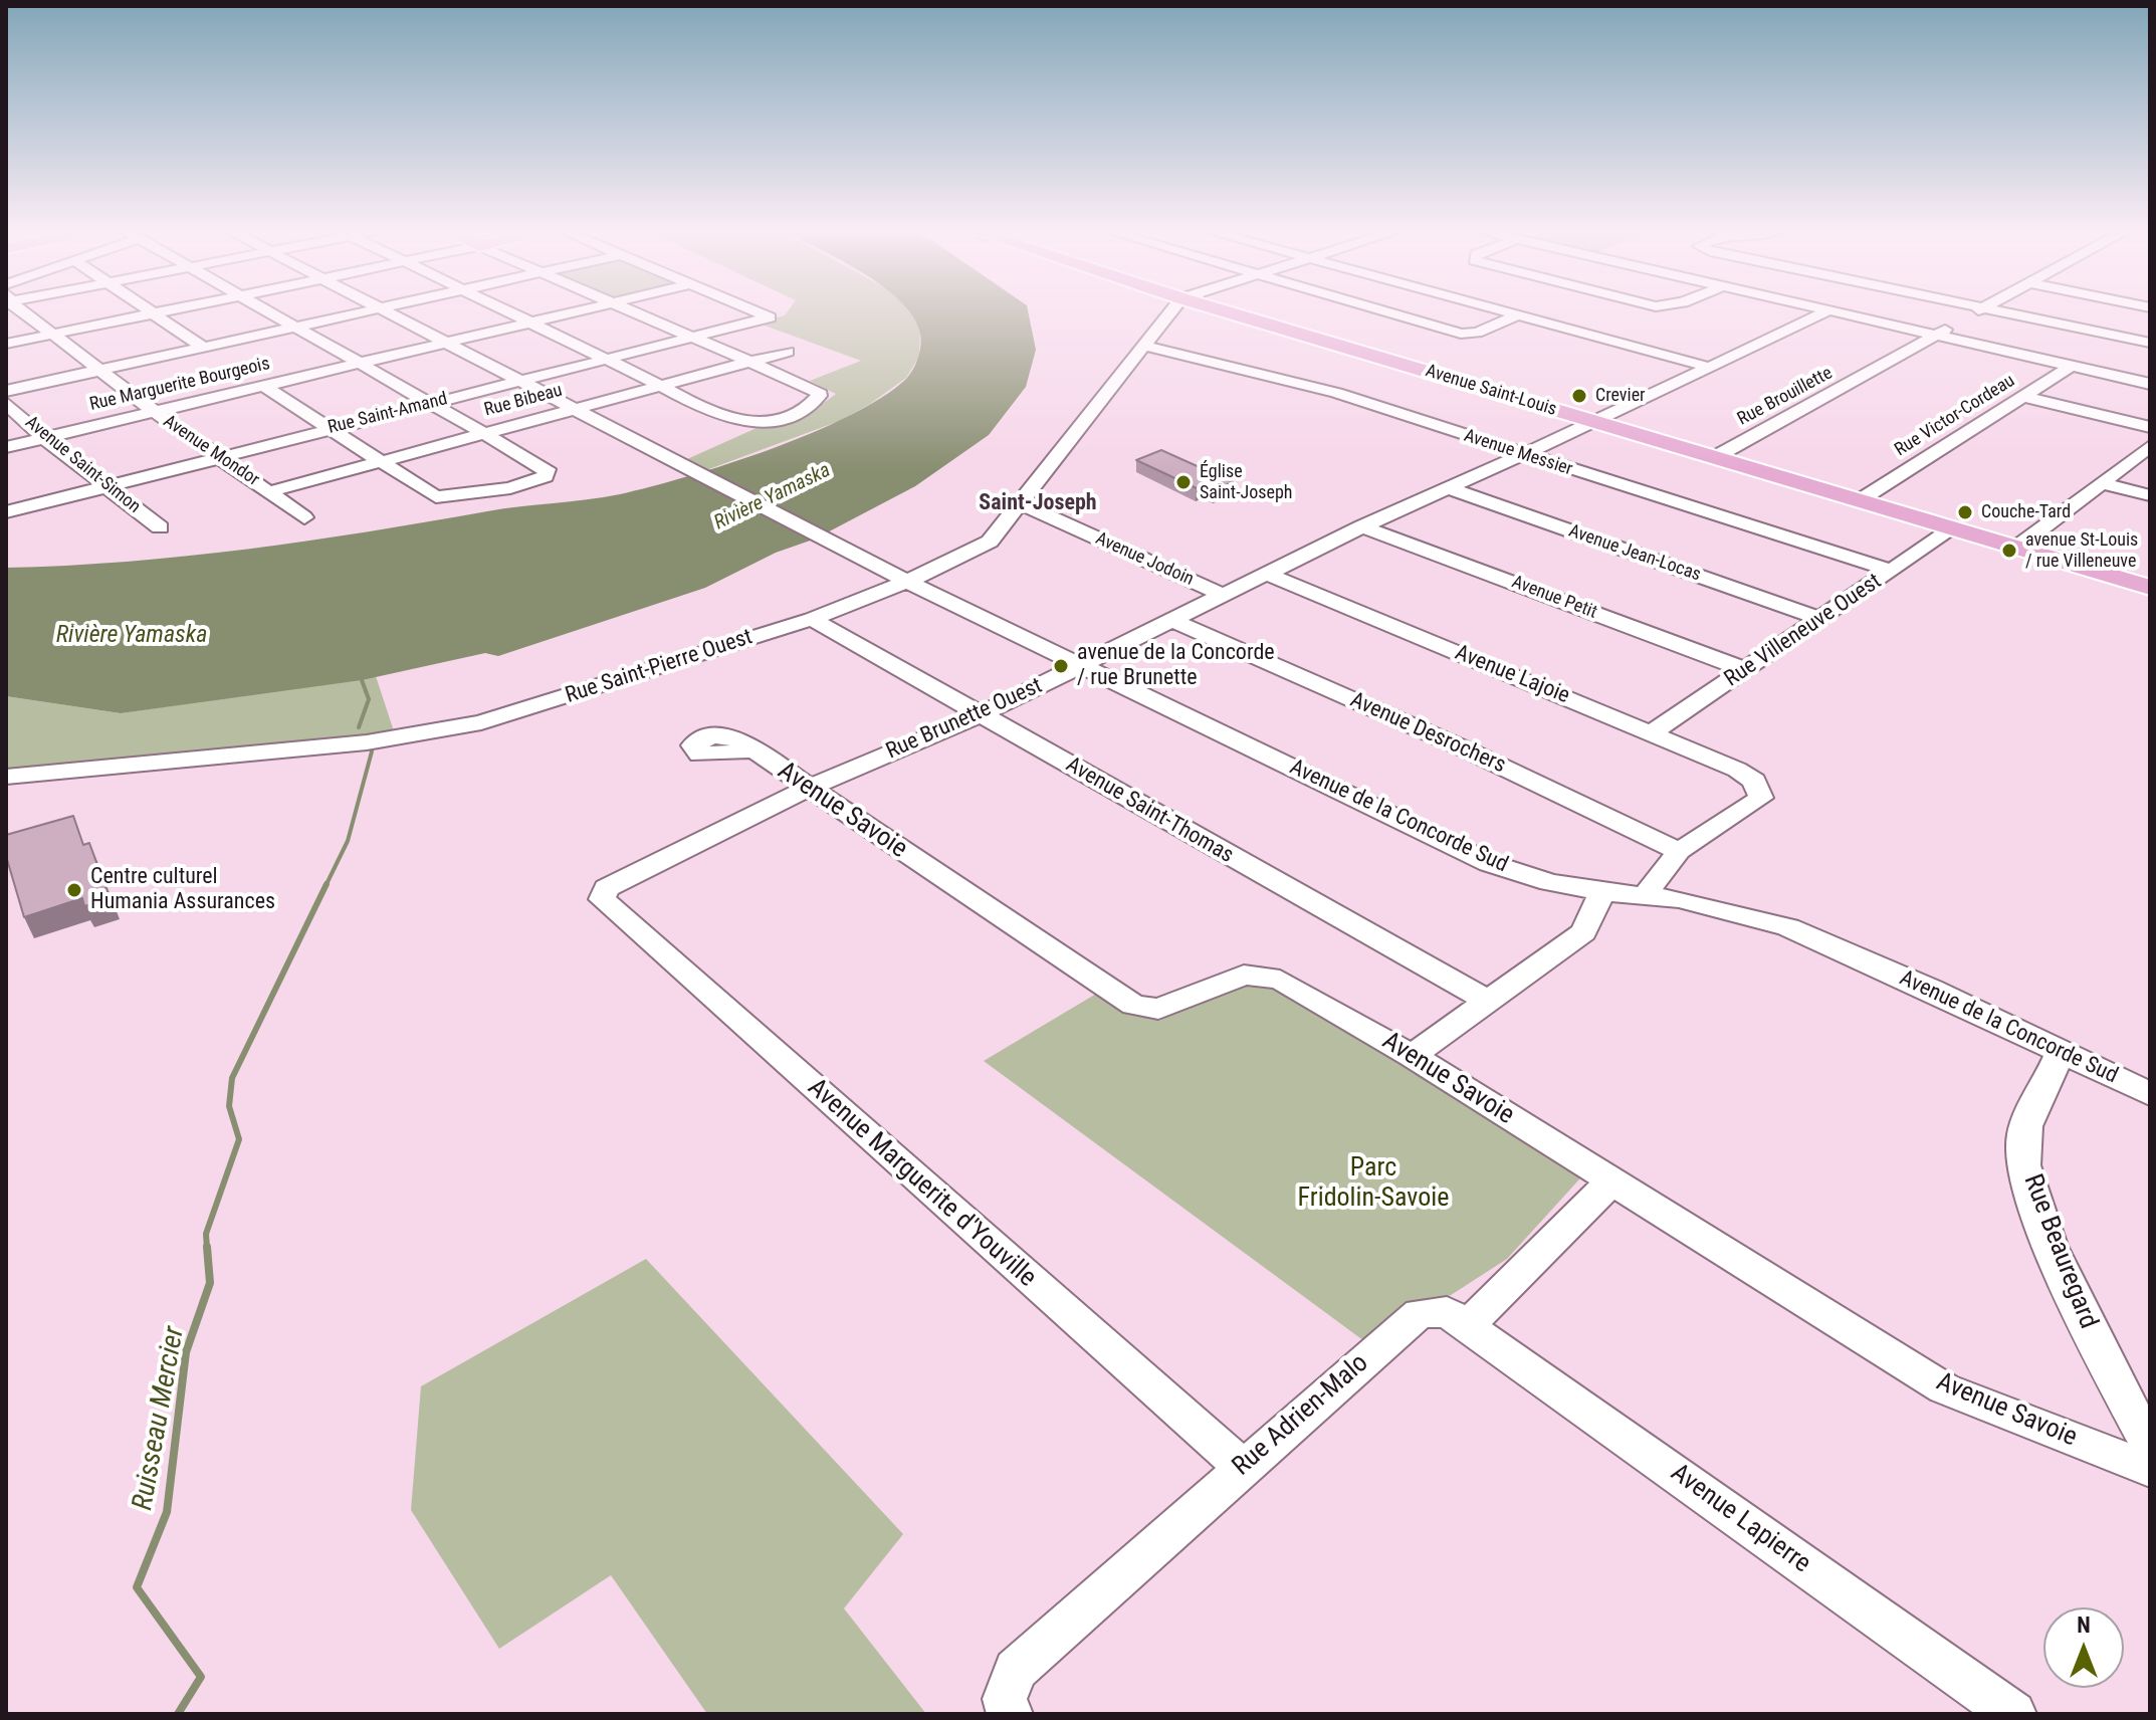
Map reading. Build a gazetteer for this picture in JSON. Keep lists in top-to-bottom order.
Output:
{
  "streets": {
    "main road": ["Avenue Saint-Louis"],
    "street": [
      "Rue Marguerite Bourgeois",
      "Rue Brouillette",
      "Rue Bibeau",
      "Rue Saint-Amand",
      "Rue Victor-Cordeau",
      "Avenue Mondor",
      "Avenue Messier",
      "Avenue Saint-Simon",
      "Avenue Jean-Locas",
      "Avenue Jodoin",
      "Avenue Petit",
      "Rue Villeneuve Ouest",
      "Rue Saint-Pierre Ouest",
      "Avenue Lajoie",
      "Rue Brunette Ouest",
      "Avenue Desrochers",
      "Avenue Savoie",
      "Avenue Saint-Thomas",
      "Avenue de la Concorde Sud",
      "Avenue Marguerite d'Youville",
      "Rue Beauregard",
      "Rue Adrien-Malo",
      "Avenue Lapierre"
    ]
  },
  "crossings": [
    ["Rue Marguerite Bourgeois", "Avenue Mondor"],
    ["Rue Marguerite Bourgeois", "Avenue Saint-Simon"],
    ["Rue Marguerite Bourgeois", "Avenue de la Concorde Sud"],
    ["Avenue Saint-Louis", "Rue Brouillette"],
    ["Avenue Saint-Louis", "Rue Victor-Cordeau"],
    ["Avenue Saint-Louis", "Rue Villeneuve Ouest"],
    ["Avenue Saint-Louis", "Rue Brunette Ouest"],
    ["Rue Bibeau", "Avenue Mondor"],
    ["Rue Bibeau", "Avenue de la Concorde Sud"],
    ["Rue Saint-Amand", "Avenue Mondor"],
    ["Rue Saint-Amand", "Avenue Saint-Simon"],
    ["Rue Saint-Amand", "Avenue de la Concorde Sud"],
    ["Avenue Messier", "Rue Villeneuve Ouest"],
    ["Avenue Messier", "Rue Saint-Pierre Ouest"],
    ["Avenue Messier", "Rue Brunette Ouest"],
    ["Avenue Jean-Locas", "Rue Villeneuve Ouest"],
    ["Avenue Jean-Locas", "Rue Brunette Ouest"],
    ["Avenue Jodoin", "Rue Saint-Pierre Ouest"],
    ["Avenue Jodoin", "Rue Brunette Ouest"],
    ["Avenue Petit", "Rue Villeneuve Ouest"],
    ["Avenue Petit", "Rue Brunette Ouest"],
    ["Rue Villeneuve Ouest", "Avenue Lajoie"],
    ["Rue Saint-Pierre Ouest", "Avenue Saint-Thomas"],
    ["Rue Saint-Pierre Ouest", "Avenue de la Concorde Sud"],
    ["Avenue Lajoie", "Rue Brunette Ouest"],
    ["Avenue Lajoie", "Avenue Desrochers"],
    ["Rue Brunette Ouest", "Avenue Desrochers"],
    ["Rue Brunette Ouest", "Avenue Savoie"],
    ["Rue Brunette Ouest", "Avenue Saint-Thomas"],
    ["Rue Brunette Ouest", "Avenue de la Concorde Sud"],
    ["Rue Brunette Ouest", "Avenue Marguerite d'Youville"],
    ["Avenue de la Concorde Sud", "Rue Beauregard"],
    ["Avenue Marguerite d'Youville", "Rue Adrien-Malo"],
    ["Rue Adrien-Malo", "Avenue Lapierre"]
  ],
  "districts": ["Saint-Joseph"],
  "water": ["Rivière Yamaska", "Ruisseau Mercier"],
  "parks": ["Parc Fridolin-Savoie"],
  "places": [
    "Crevier",
    "Église Saint-Joseph",
    "Couche-Tard",
    "avenue St-Louis / rue Villeneuve",
    "avenue de la Concorde / rue Brunette",
    "Centre culturel Humania Assurances"
  ],
  "north": "top"
}
